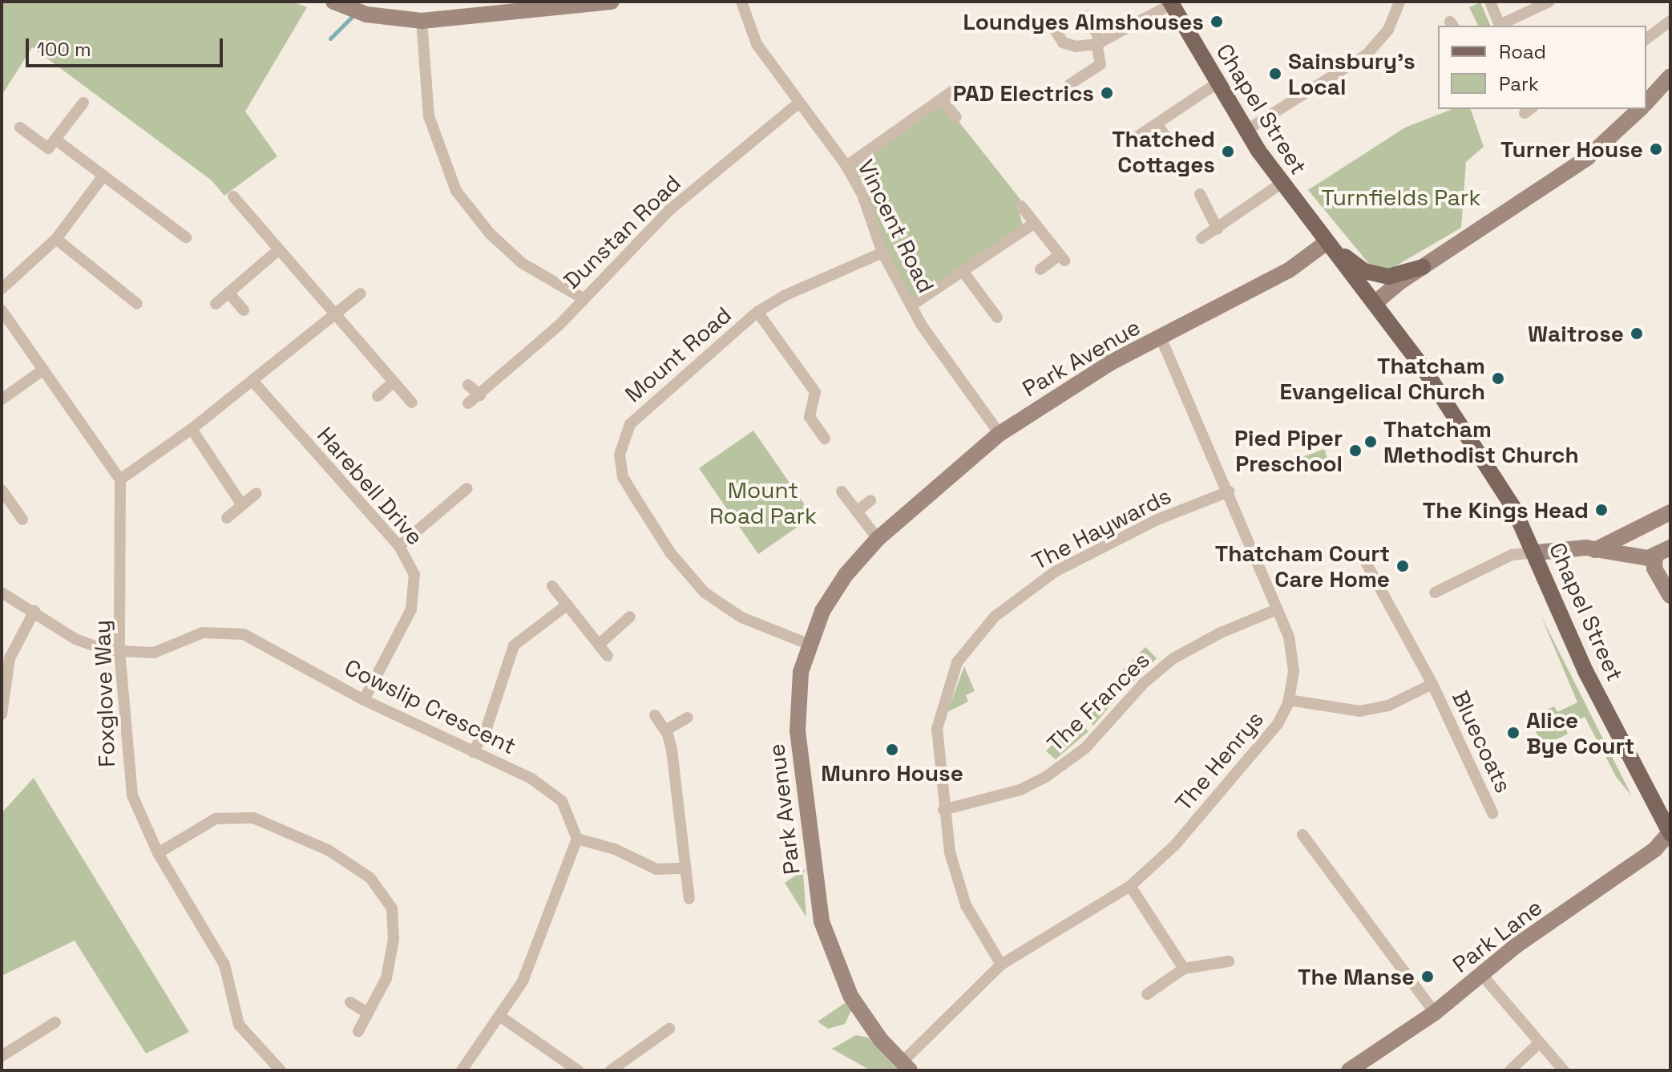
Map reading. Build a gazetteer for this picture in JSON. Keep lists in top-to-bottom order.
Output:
{
  "streets": {
    "main road": ["Chapel Street"],
    "street": [
      "Vincent Road",
      "Dunstan Road",
      "Mount Road",
      "Park Avenue",
      "Harebell Drive",
      "The Haywards",
      "Foxglove Way",
      "The Frances",
      "Cowslip Crescent",
      "Bluecoats",
      "The Henrys",
      "Park Lane"
    ]
  },
  "crossings": [
    ["Chapel Street", "Park Avenue"],
    ["Chapel Street", "Park Lane"],
    ["Vincent Road", "Dunstan Road"],
    ["Vincent Road", "Mount Road"],
    ["Vincent Road", "Park Avenue"],
    ["Mount Road", "Park Avenue"],
    ["Park Avenue", "The Henrys"],
    ["Harebell Drive", "Cowslip Crescent"],
    ["The Haywards", "The Frances"],
    ["The Haywards", "The Henrys"],
    ["Foxglove Way", "Cowslip Crescent"],
    ["The Frances", "The Henrys"],
    ["Bluecoats", "The Henrys"]
  ],
  "parks": ["Turnfields Park", "Mount Road Park"],
  "places": [
    "Loundyes Almshouses",
    "Sainsbury's Local",
    "PAD Electrics",
    "Turner House",
    "Thatched Cottages",
    "Waitrose",
    "Thatcham Evangelical Church",
    "Thatcham Methodist Church",
    "Pied Piper Preschool",
    "The Kings Head",
    "Thatcham Court Care Home",
    "Alice Bye Court",
    "Munro House",
    "The Manse"
  ],
  "legend": ["Road", "Park"],
  "scale_bar": "100 m"
}
